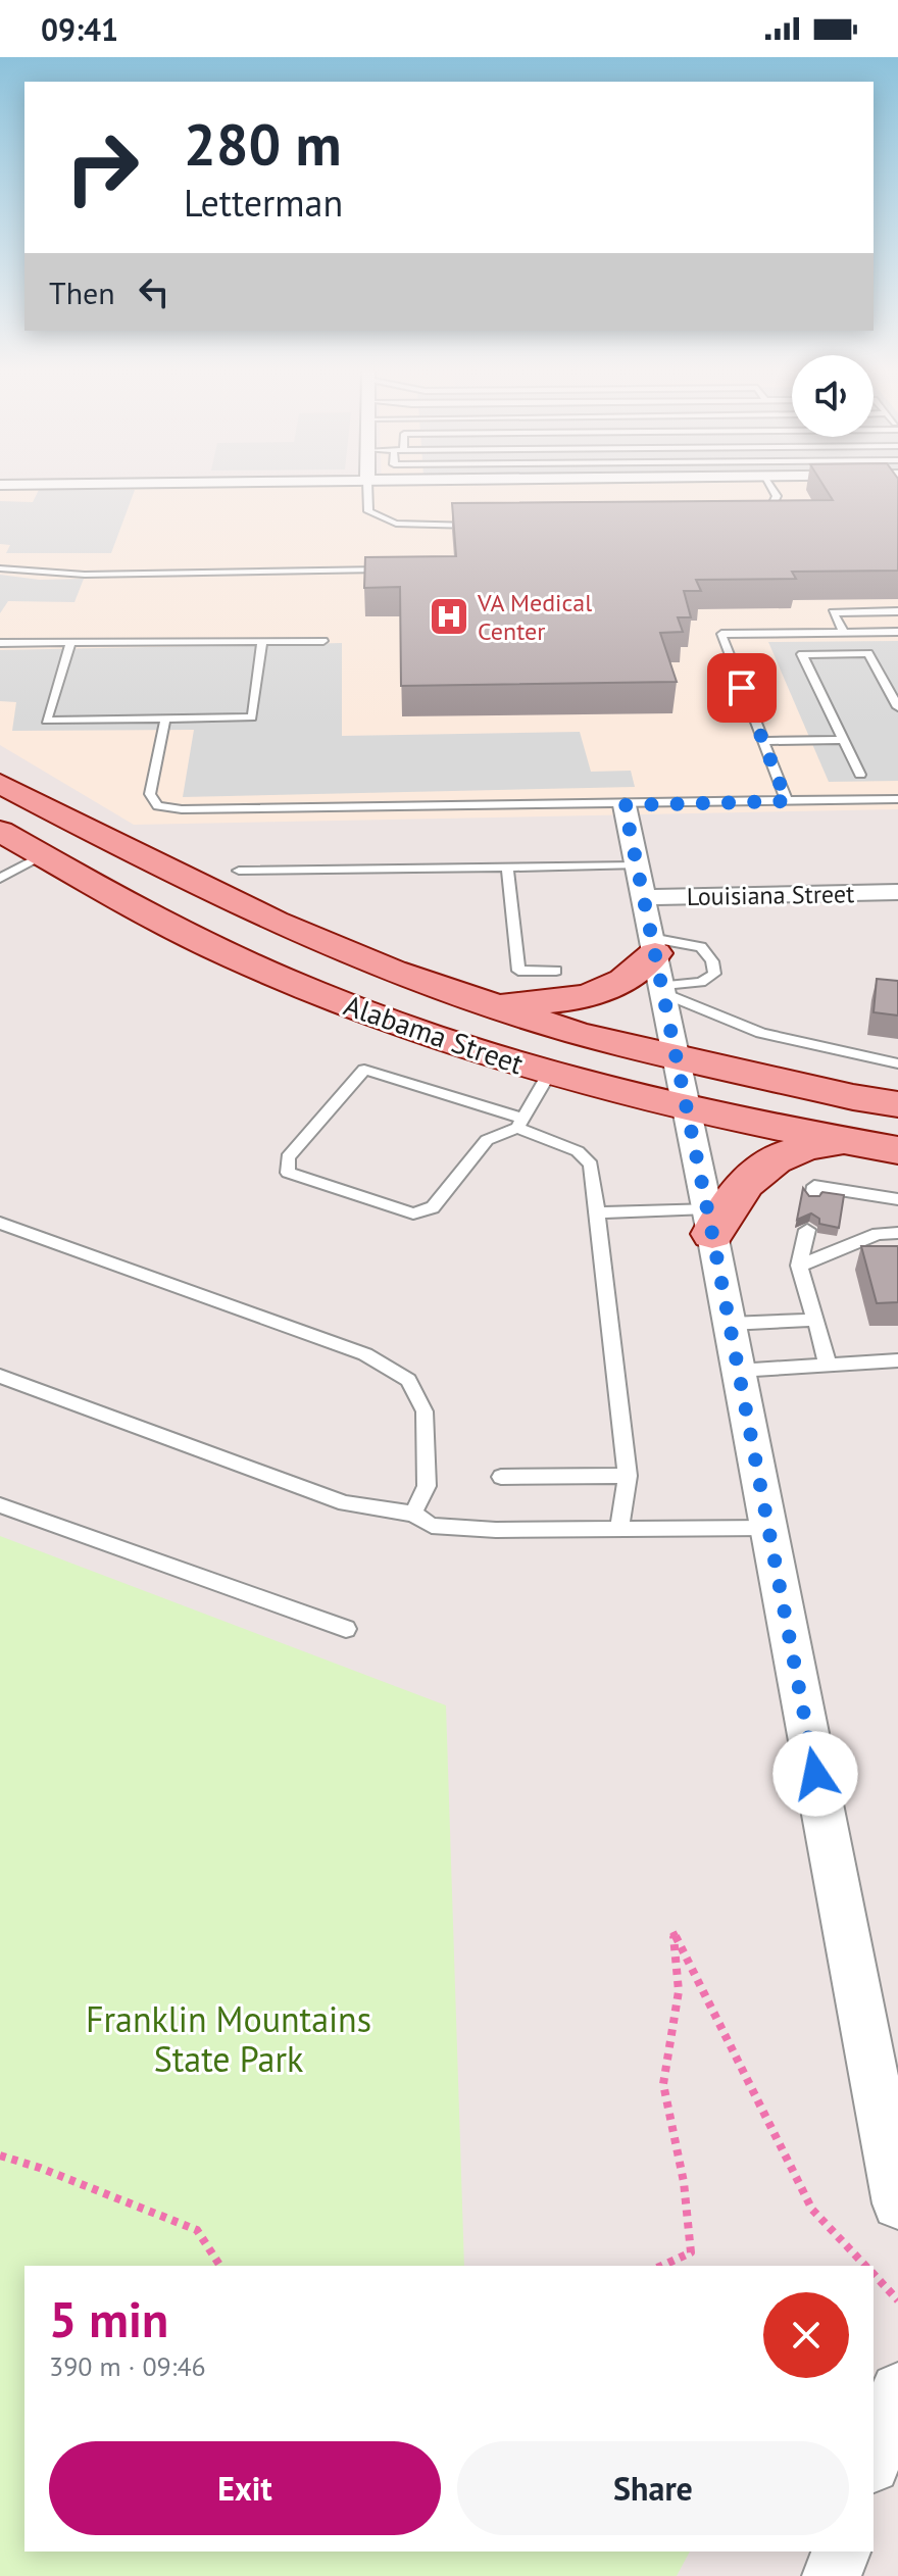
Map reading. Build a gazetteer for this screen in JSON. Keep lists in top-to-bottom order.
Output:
{
  "streets": {
    "main road": ["Alabama Street"],
    "street": ["Louisiana Street"]
  },
  "parks": ["Franklin Mountains State Park"],
  "places": {
    "hospital": ["VA Medical Center"]
  },
  "page": {
    "status": "09:41",
    "turn": ["280 m", "Letterman"],
    "then": "Then",
    "heading": ["5 min", "390 m · 09:46"],
    "buttons": ["Exit", "Share"]
  }
}
